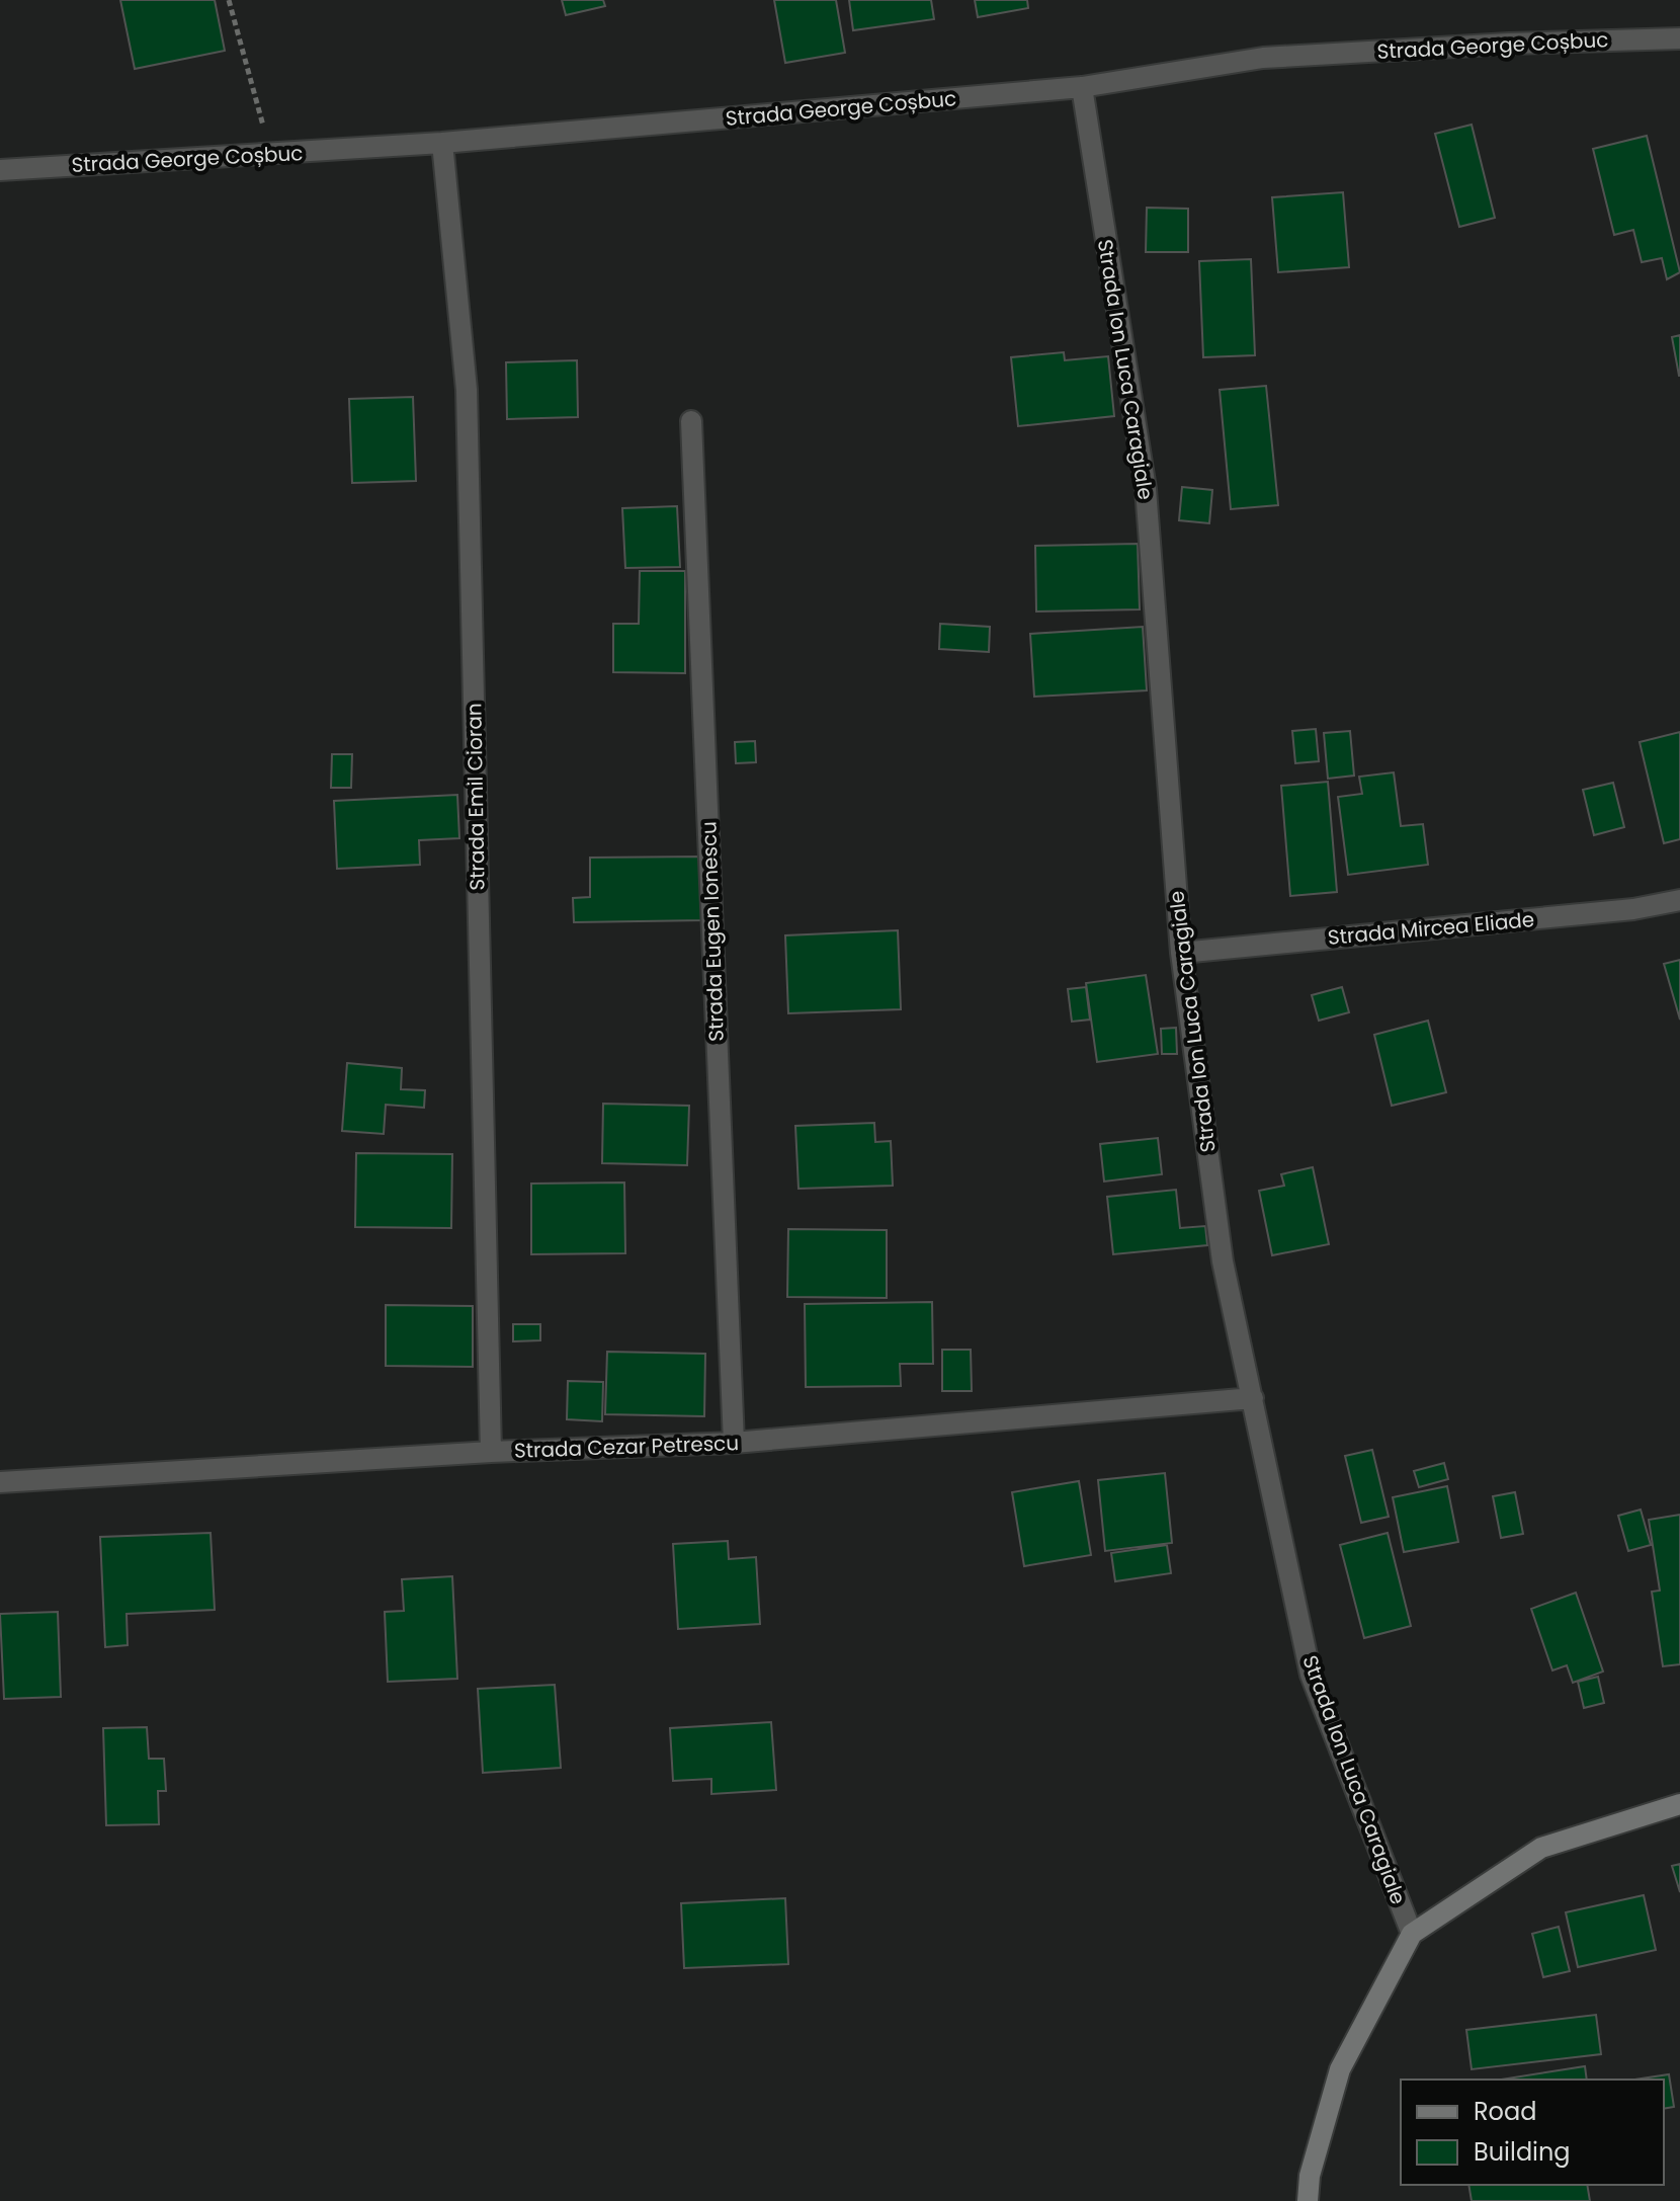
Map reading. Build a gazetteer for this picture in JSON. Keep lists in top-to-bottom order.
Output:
{
  "streets": {
    "street": [
      "Strada George Coșbuc",
      "Strada Ion Luca Caragiale",
      "Strada Emil Cioran",
      "Strada Mircea Eliade",
      "Strada Eugen Ionescu",
      "Strada Cezar Petrescu"
    ]
  },
  "crossings": [
    ["Strada George Coșbuc", "Strada Ion Luca Caragiale"],
    ["Strada George Coșbuc", "Strada Emil Cioran"],
    ["Strada Ion Luca Caragiale", "Strada Mircea Eliade"],
    ["Strada Ion Luca Caragiale", "Strada Cezar Petrescu"],
    ["Strada Emil Cioran", "Strada Cezar Petrescu"],
    ["Strada Eugen Ionescu", "Strada Cezar Petrescu"]
  ],
  "legend": ["Road", "Building"]
}
